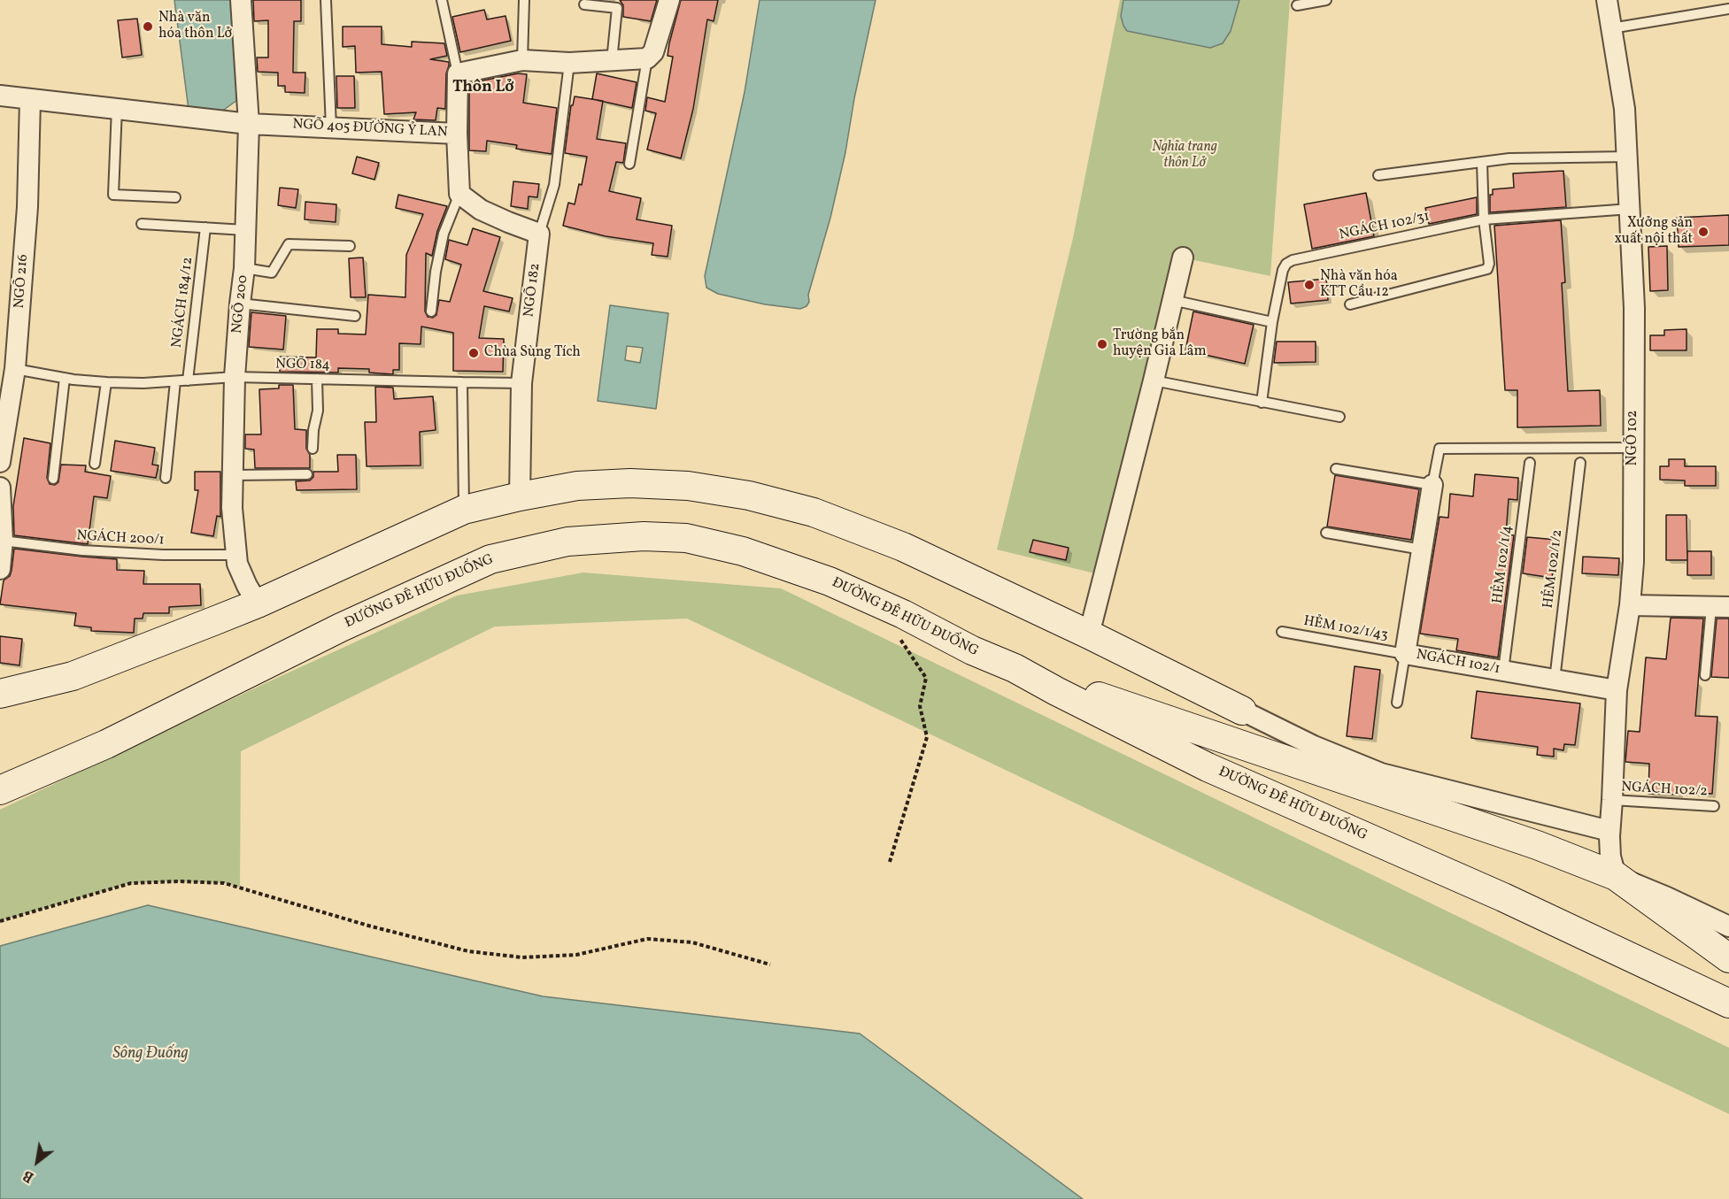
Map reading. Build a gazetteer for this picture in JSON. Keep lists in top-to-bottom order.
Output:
{
  "streets": {
    "main road": ["ĐƯỜNG ĐÊ HỮU ĐUỐNG"],
    "street": [
      "NGÕ 405 ĐƯỜNG Ỷ LAN",
      "NGÕ 216",
      "NGÕ 182",
      "NGÕ 200",
      "NGÕ 102",
      "NGÁCH 102/1"
    ],
    "lane": [
      "NGÁCH 102/31",
      "NGÁCH 184/12",
      "NGÕ 184",
      "NGÁCH 200/1",
      "HẺM 102/1/4",
      "HẺM 102/1/2",
      "HẺM 102/1/43",
      "NGÁCH 102/2"
    ]
  },
  "crossings": [
    ["NGÕ 405 ĐƯỜNG Ỷ LAN", "NGÕ 216"],
    ["NGÕ 405 ĐƯỜNG Ỷ LAN", "NGÕ 200"],
    ["NGÁCH 102/31", "NGÕ 102"],
    ["NGÕ 216", "NGÕ 184"],
    ["NGÕ 182", "NGÕ 184"],
    ["NGÁCH 184/12", "NGÕ 184"],
    ["NGÕ 200", "NGÕ 184"],
    ["NGÕ 200", "NGÁCH 200/1"],
    ["NGÕ 102", "NGÁCH 102/1"],
    ["NGÕ 102", "NGÁCH 102/2"],
    ["HẺM 102/1/4", "NGÁCH 102/1"],
    ["HẺM 102/1/2", "NGÁCH 102/1"],
    ["HẺM 102/1/43", "NGÁCH 102/1"]
  ],
  "districts": ["Thôn Lở"],
  "water": ["Sông Đuống"],
  "parks": ["Nghĩa trang thôn Lở"],
  "places": [
    "Nhà văn hóa thôn Lở",
    "Xưởng sản xuất nội thất",
    "Nhà văn hóa KTT Cầu 12",
    "Trường bắn huyện Gia Lâm",
    "Chùa Sùng Tích"
  ],
  "north": "bottom left"
}
